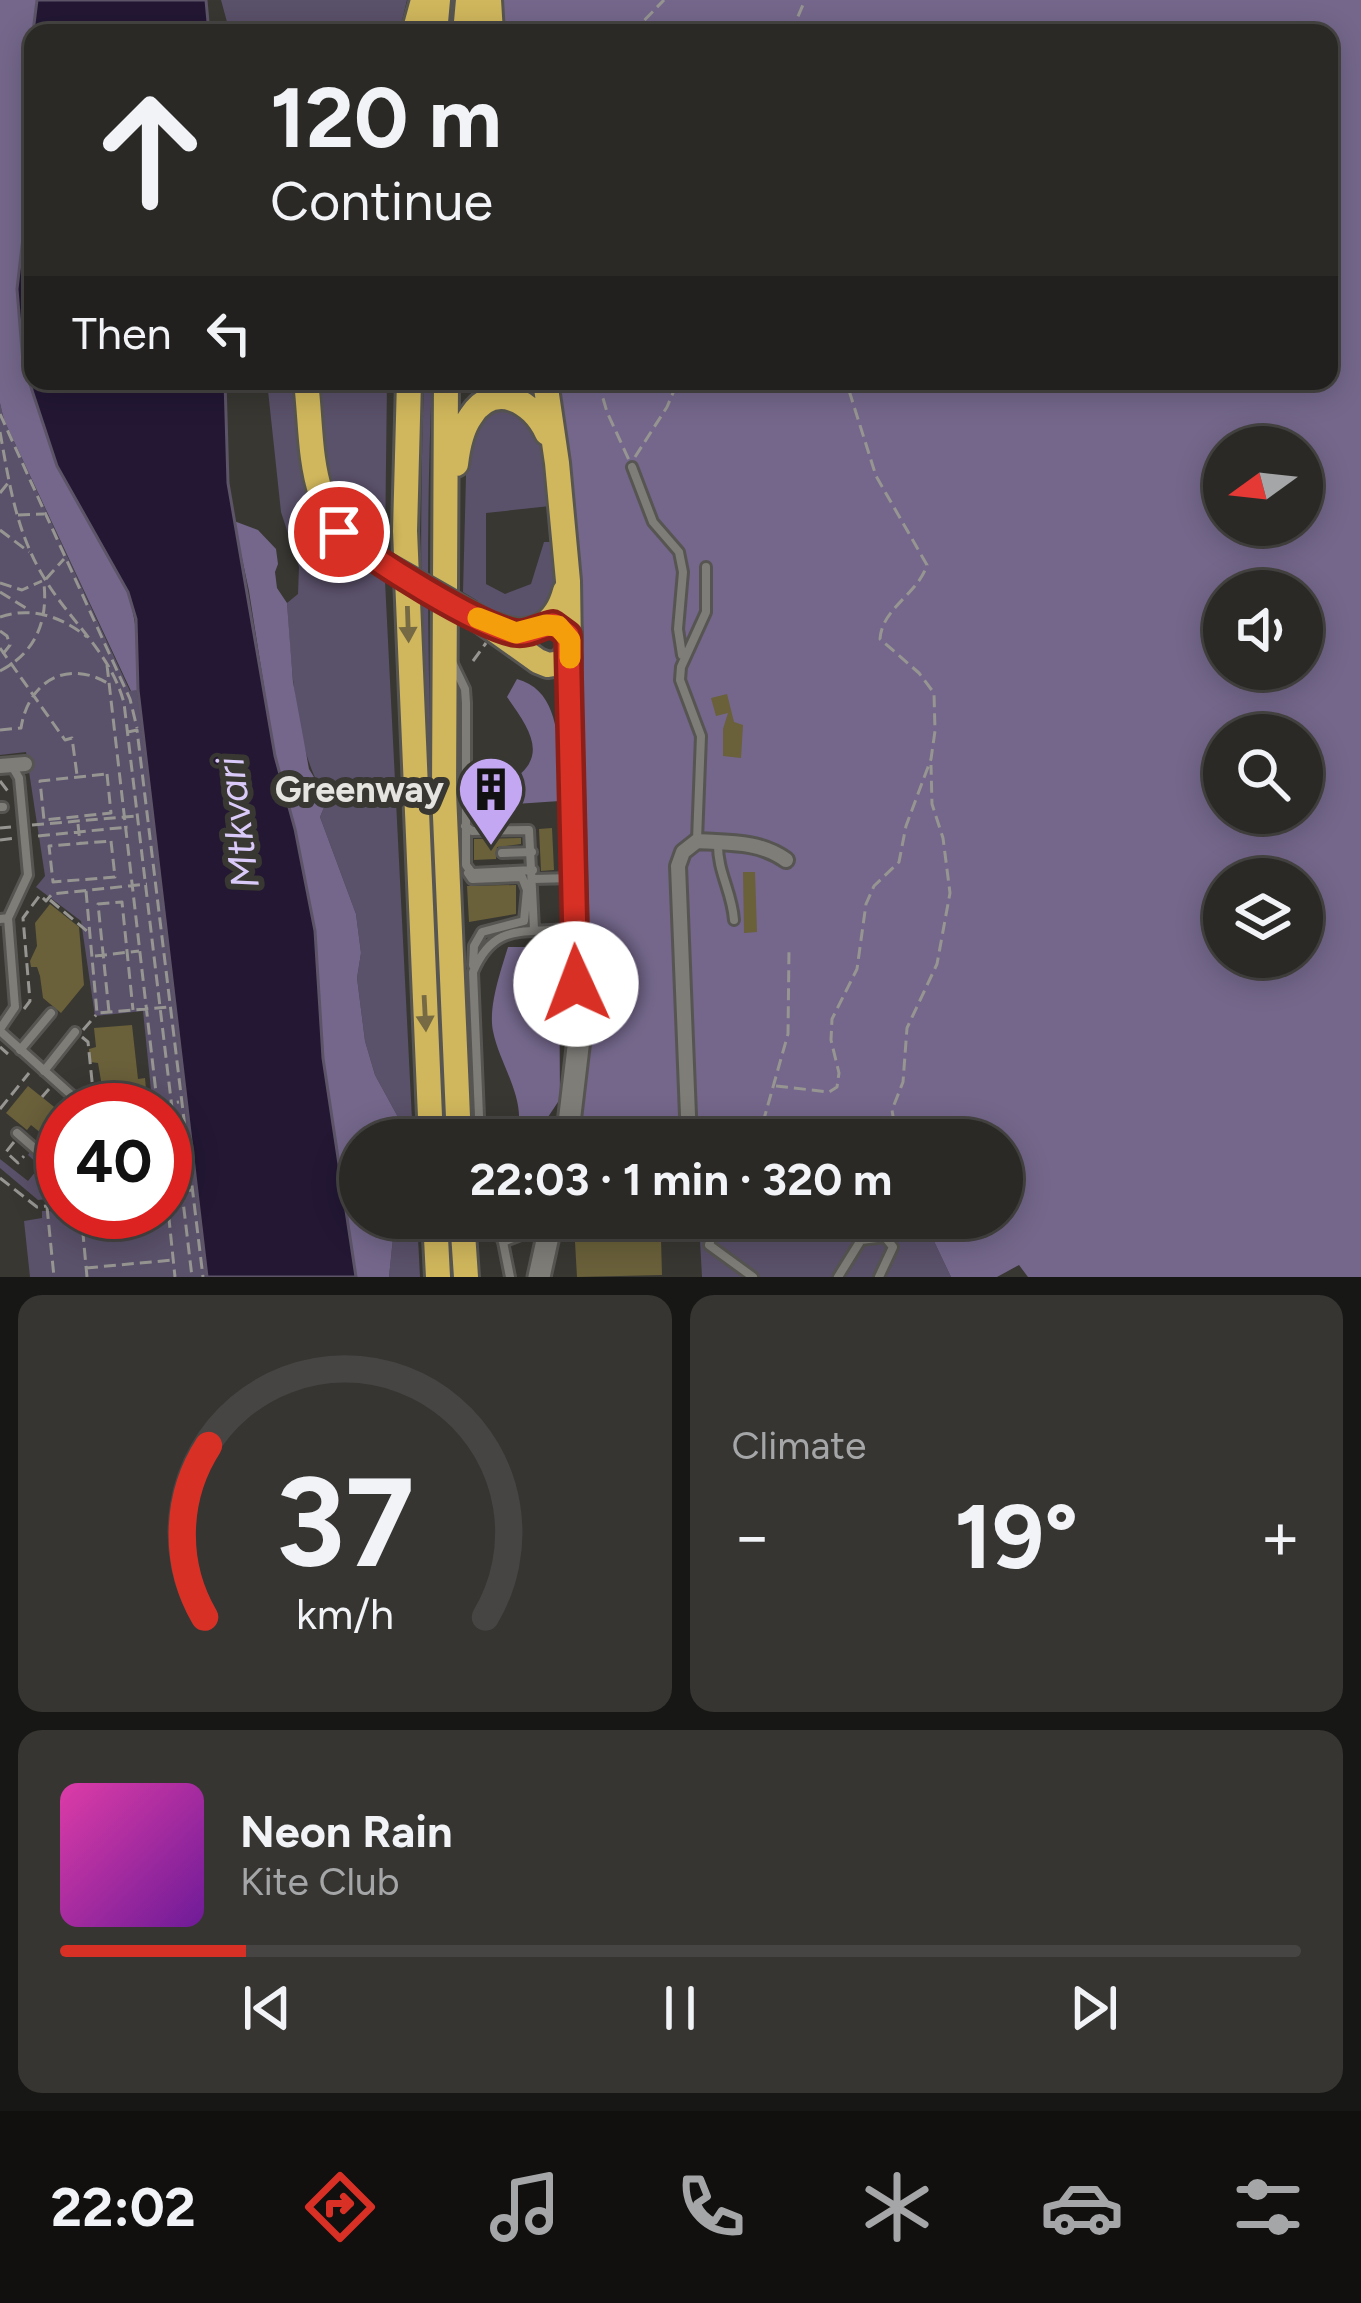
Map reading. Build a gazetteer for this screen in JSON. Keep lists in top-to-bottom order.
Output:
{
  "water": ["Mtkvari"],
  "places": {
    "building": ["Greenway"]
  },
  "north": "left",
  "page": {
    "turn": ["120 m", "Continue"],
    "then": "Then",
    "limit": "40",
    "trip": "22:03 · 1 min · 320 m",
    "tile": "Climate",
    "heat": ["−", "19°", "+"],
    "song": ["Neon Rain", "Kite Club"],
    "tabs": "22:02",
    "gauge": ["37", "km/h"]
  }
}
